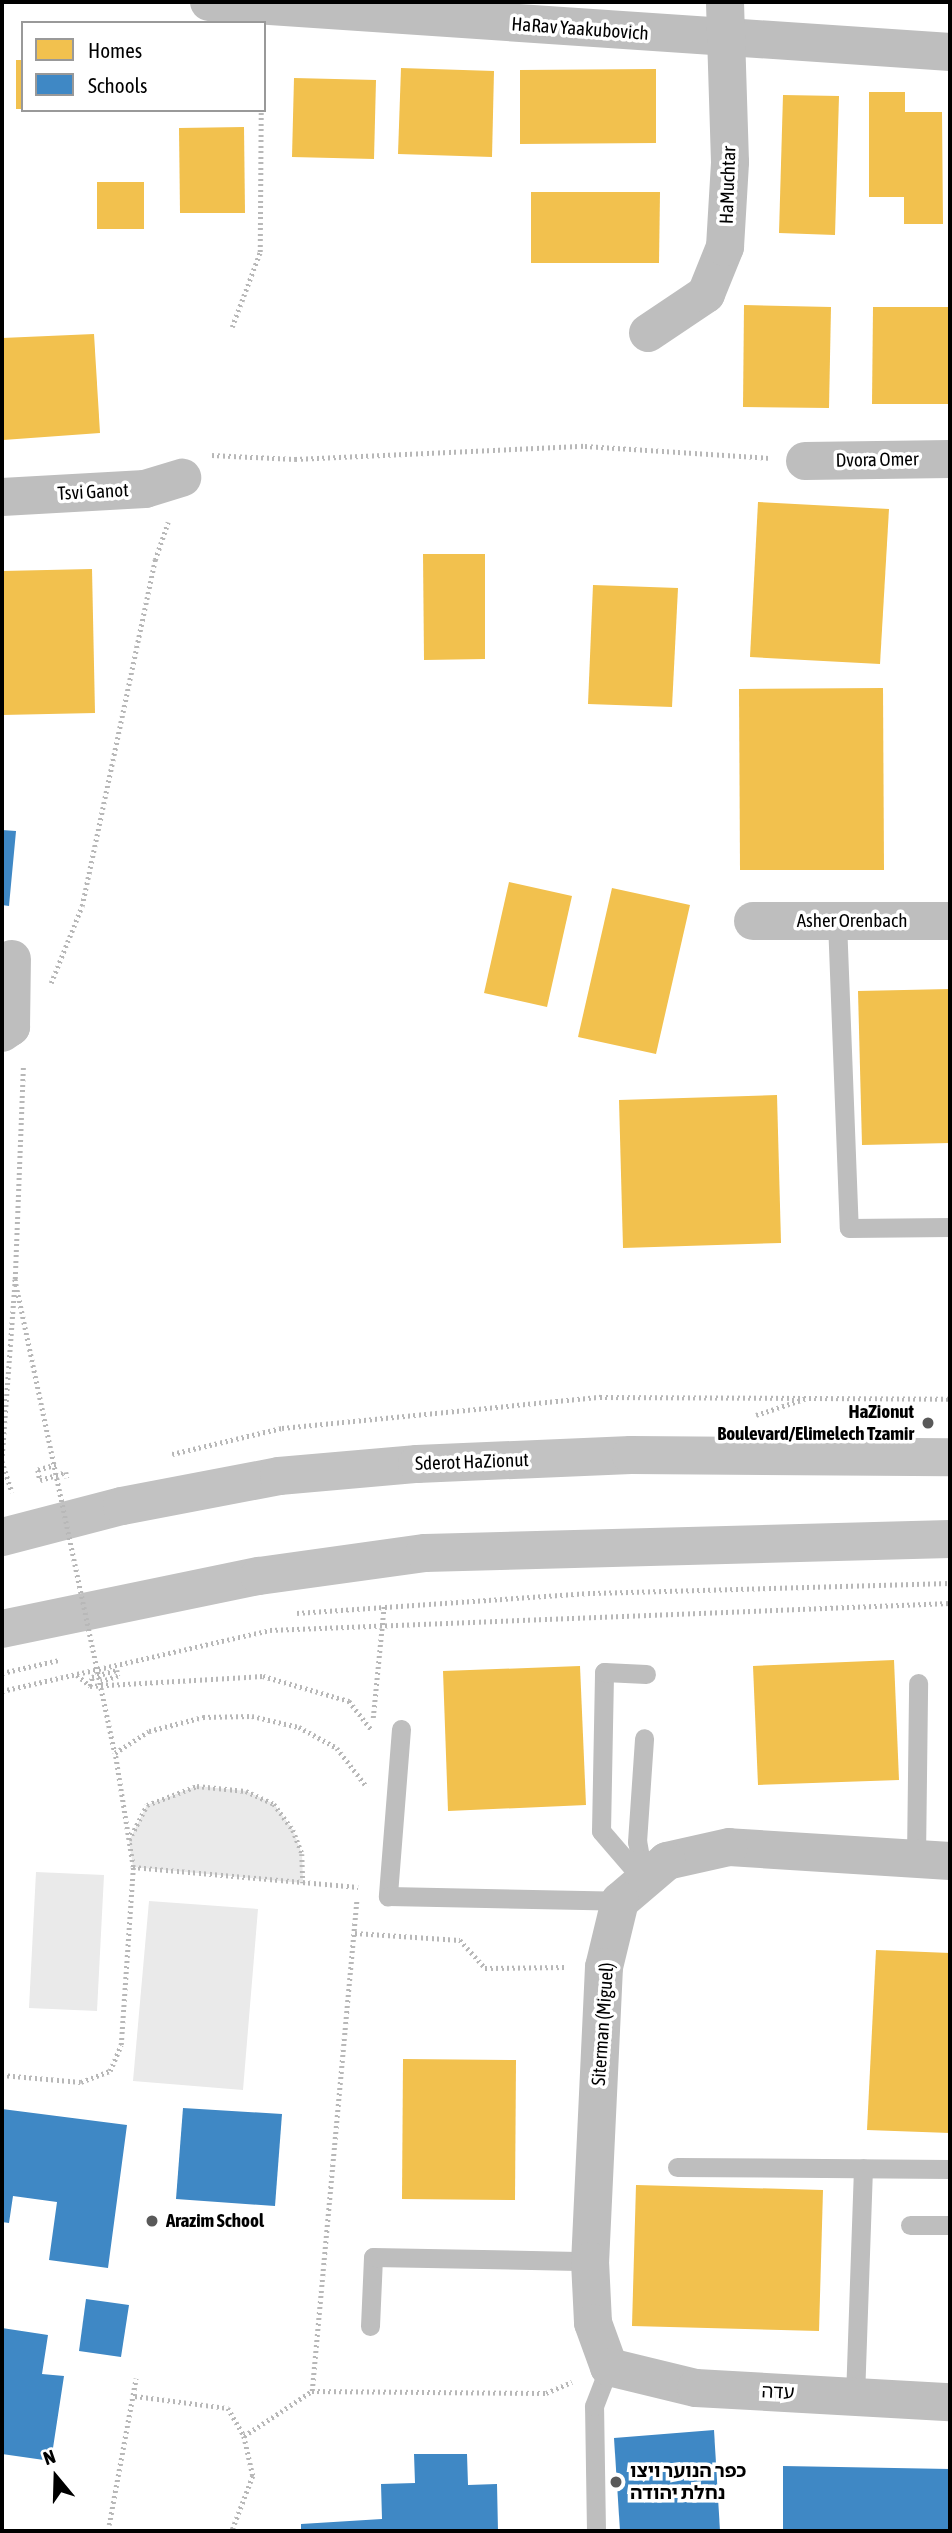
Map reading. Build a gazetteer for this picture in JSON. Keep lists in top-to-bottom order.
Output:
{
  "streets": {
    "street": [
      "HaRav Yaakubovich",
      "HaMuchtar",
      "Dvora Omer",
      "Tsvi Ganot",
      "Asher Orenbach",
      "Sderot HaZionut",
      "Siterman (Miguel)",
      "עדה"
    ]
  },
  "crossings": [
    ["HaRav Yaakubovich", "HaMuchtar"],
    ["Siterman (Miguel)", "עדה"]
  ],
  "places": ["HaZionut Boulevard/Elimelech Tzamir", "Arazim School", "כפר הנוער ויצו נחלת יהודה"],
  "legend": ["Homes", "Schools"],
  "north": "top"
}
